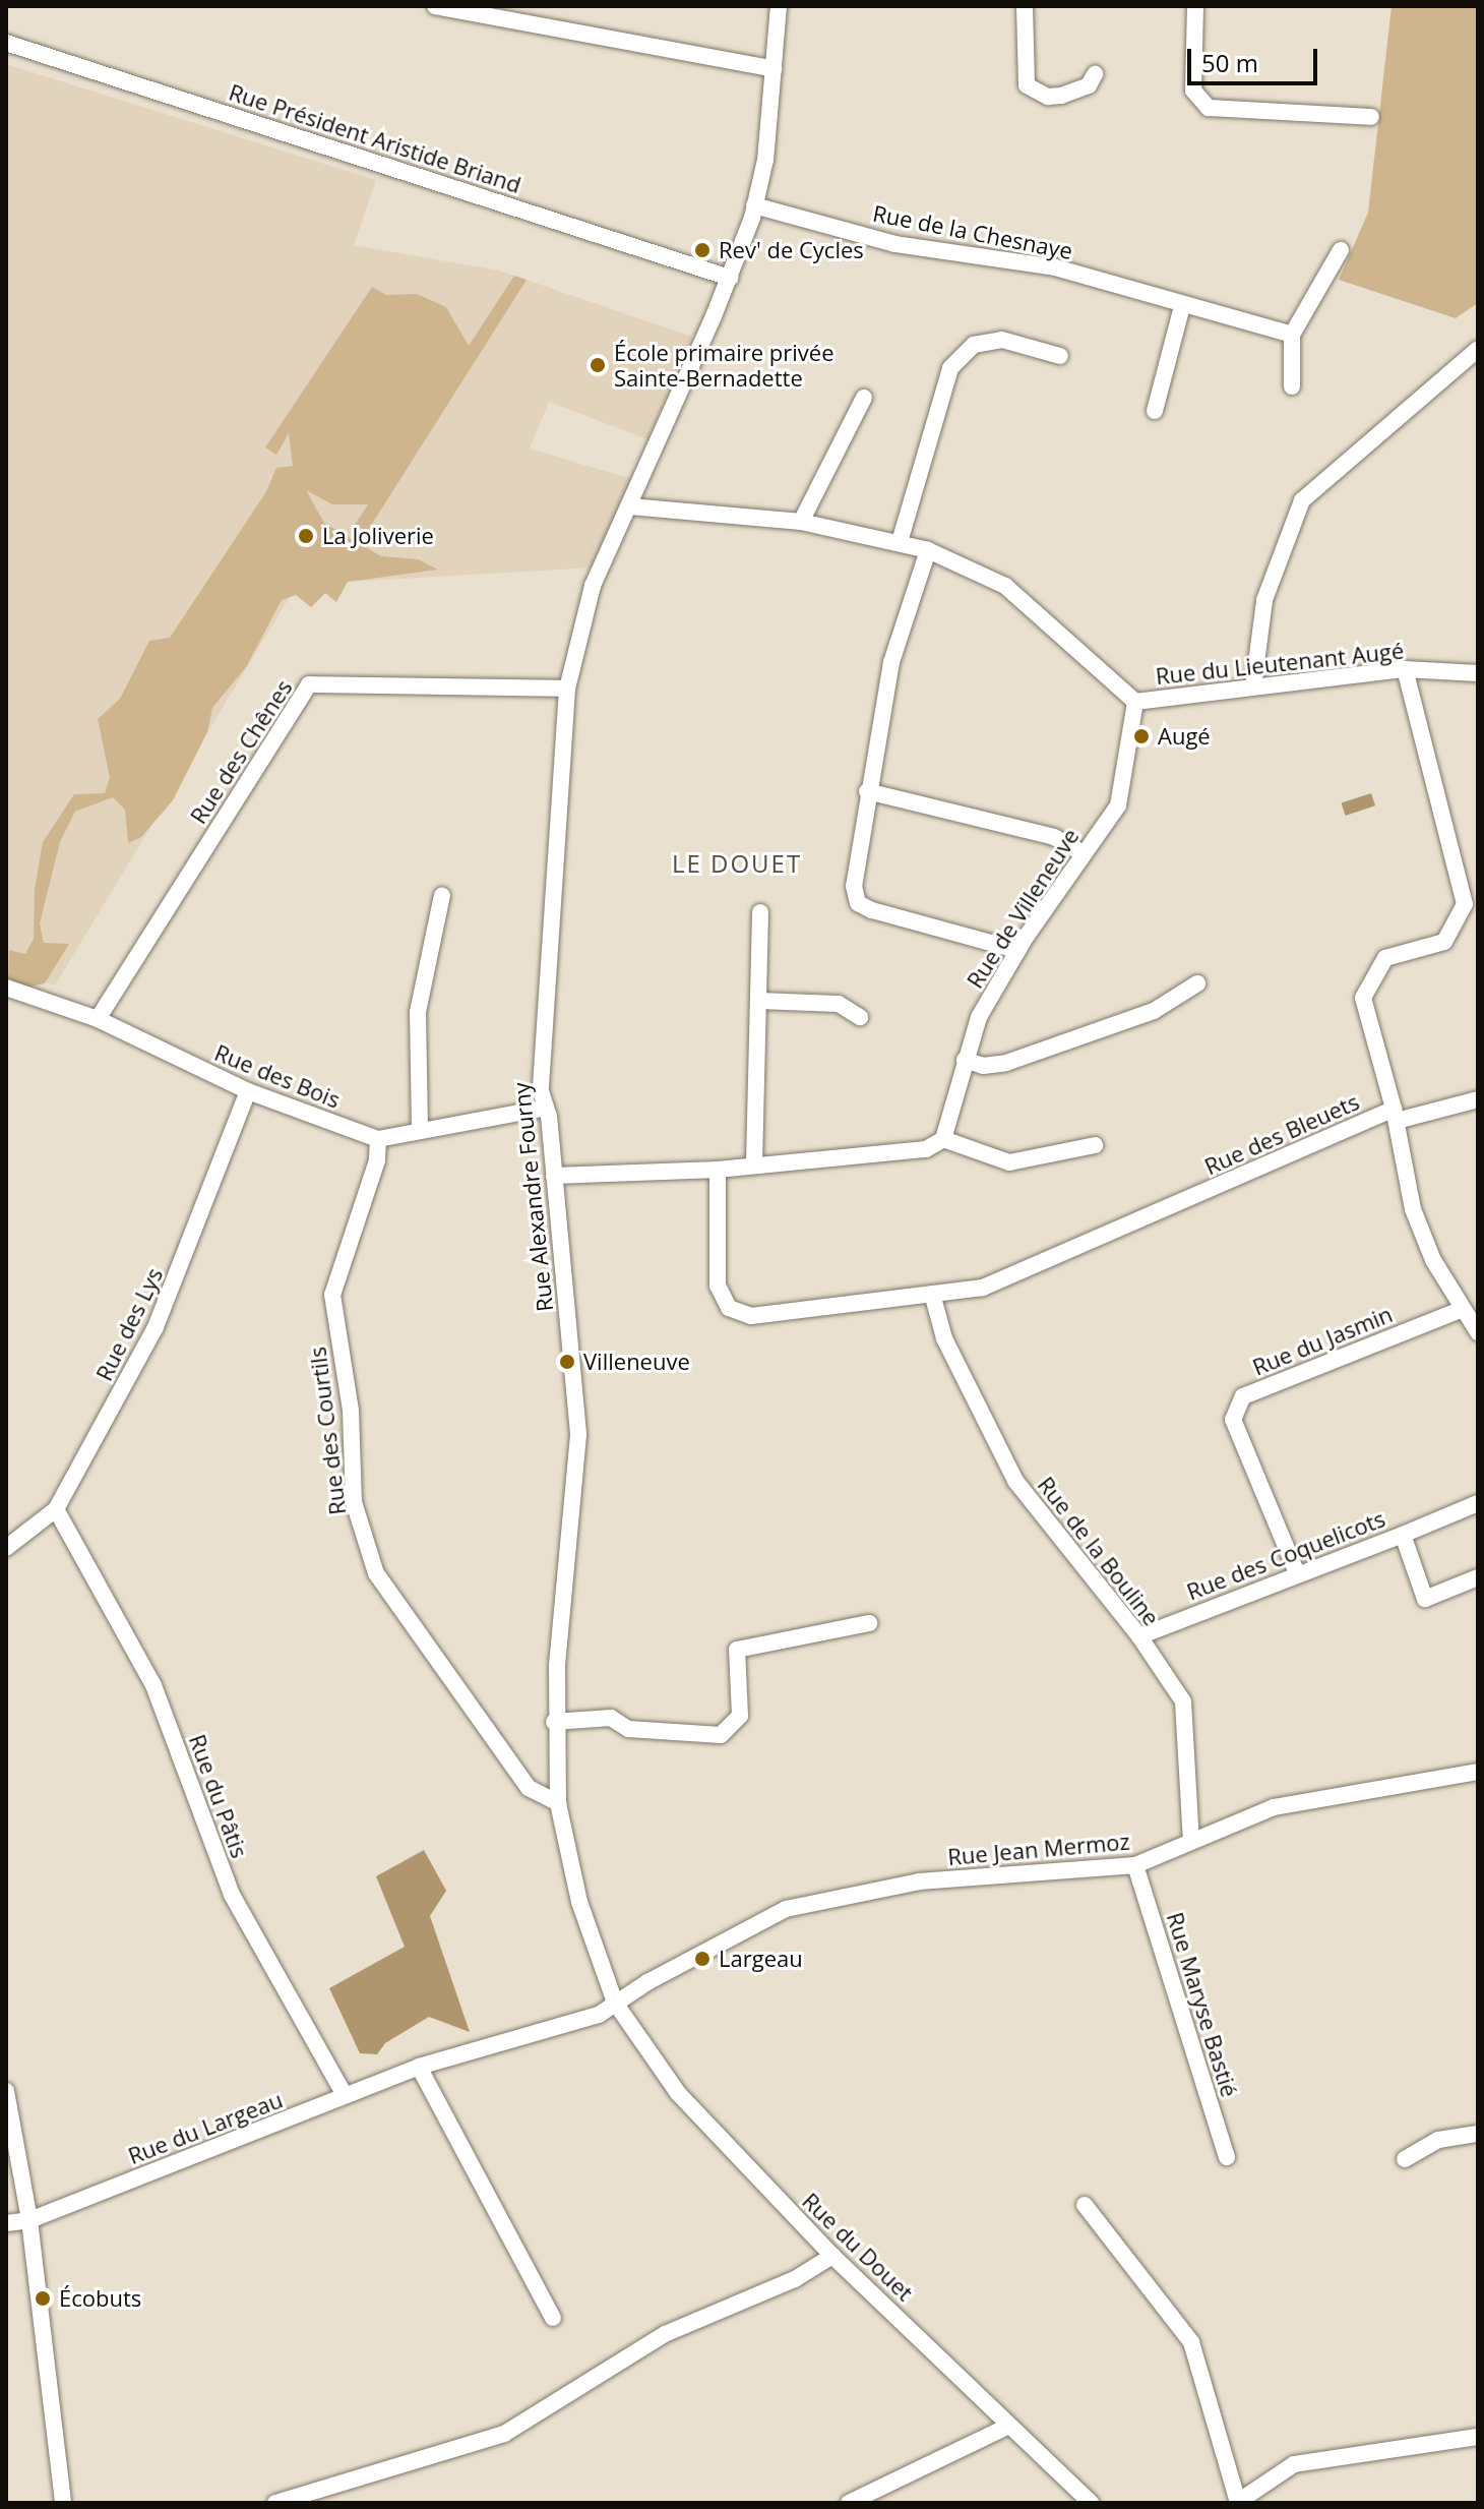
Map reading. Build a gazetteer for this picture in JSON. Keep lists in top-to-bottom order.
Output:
{
  "streets": {
    "street": [
      "Rue Président Aristide Briand",
      "Rue de la Chesnaye",
      "Rue du Lieutenant Augé",
      "Rue des Chênes",
      "Rue de Villeneuve",
      "Rue des Bois",
      "Rue des Bleuets",
      "Rue Alexandre Fourny",
      "Rue des Lys",
      "Rue du Jasmin",
      "Rue des Courtils",
      "Rue de la Bouline",
      "Rue des Coquelicots",
      "Rue du Pâtis",
      "Rue Jean Mermoz",
      "Rue Maryse Bastié",
      "Rue du Largeau",
      "Rue du Douet"
    ]
  },
  "crossings": [
    ["Rue Président Aristide Briand", "Rue Alexandre Fourny"],
    ["Rue de la Chesnaye", "Rue Alexandre Fourny"],
    ["Rue du Lieutenant Augé", "Rue de Villeneuve"],
    ["Rue du Lieutenant Augé", "Rue des Bleuets"],
    ["Rue du Lieutenant Augé", "Rue Alexandre Fourny"],
    ["Rue des Chênes", "Rue des Bois"],
    ["Rue des Chênes", "Rue Alexandre Fourny"],
    ["Rue des Bois", "Rue des Lys"],
    ["Rue des Bois", "Rue des Courtils"],
    ["Rue des Bleuets", "Rue de la Bouline"],
    ["Rue Alexandre Fourny", "Rue des Courtils"],
    ["Rue Alexandre Fourny", "Rue Jean Mermoz"],
    ["Rue Alexandre Fourny", "Rue du Largeau"],
    ["Rue Alexandre Fourny", "Rue du Douet"],
    ["Rue des Lys", "Rue du Pâtis"],
    ["Rue du Jasmin", "Rue des Coquelicots"],
    ["Rue de la Bouline", "Rue des Coquelicots"],
    ["Rue de la Bouline", "Rue Jean Mermoz"],
    ["Rue du Pâtis", "Rue du Largeau"],
    ["Rue Jean Mermoz", "Rue Maryse Bastié"],
    ["Rue Jean Mermoz", "Rue du Largeau"],
    ["Rue Jean Mermoz", "Rue du Douet"],
    ["Rue du Largeau", "Rue du Douet"]
  ],
  "districts": ["LE DOUET"],
  "places": [
    "Rev' de Cycles",
    "École primaire privée Sainte-Bernadette",
    "La Joliverie",
    "Augé",
    "Villeneuve",
    "Largeau",
    "Écobuts"
  ],
  "scale_bar": "50 m"
}
